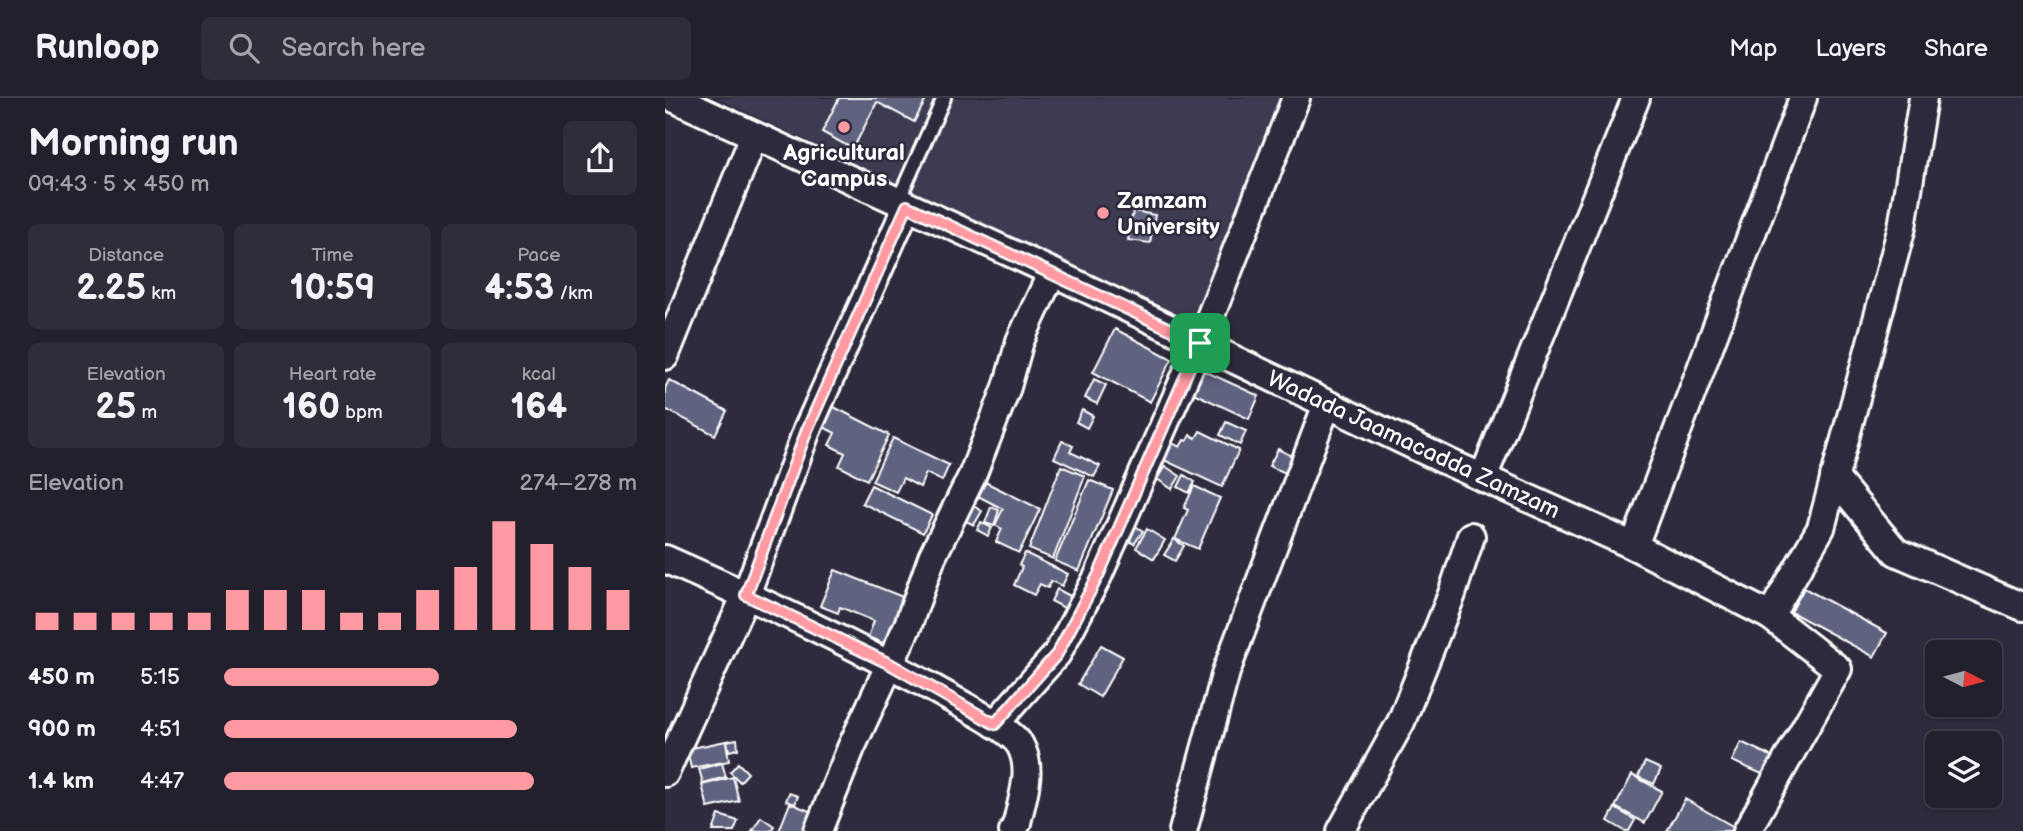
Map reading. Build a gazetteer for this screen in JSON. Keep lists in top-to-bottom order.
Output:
{
  "streets": {
    "street": ["Wadada Jaamacadda Zamzam"]
  },
  "places": ["Agricultural Campus", "Zamzam University"],
  "north": "right",
  "page": {
    "header": "Runloop",
    "search": "Search here",
    "nav": ["Map", "Layers", "Share"],
    "heading": ["Morning run", "09:43 · 5 × 450 m"],
    "stats": [
      ["Distance", "2.25 km"],
      ["Time", "10:59"],
      ["Pace", "4:53 /km"],
      ["Elevation", "25 m"],
      ["Heart rate", "160 bpm"],
      ["kcal", "164"]
    ],
    "chart": ["Elevation", "274–278 m"],
    "list": [
      {
        "name": "450 m",
        "note": "5:15"
      },
      {
        "name": "900 m",
        "note": "4:51"
      },
      {
        "name": "1.4 km",
        "note": "4:47"
      }
    ]
  }
}
